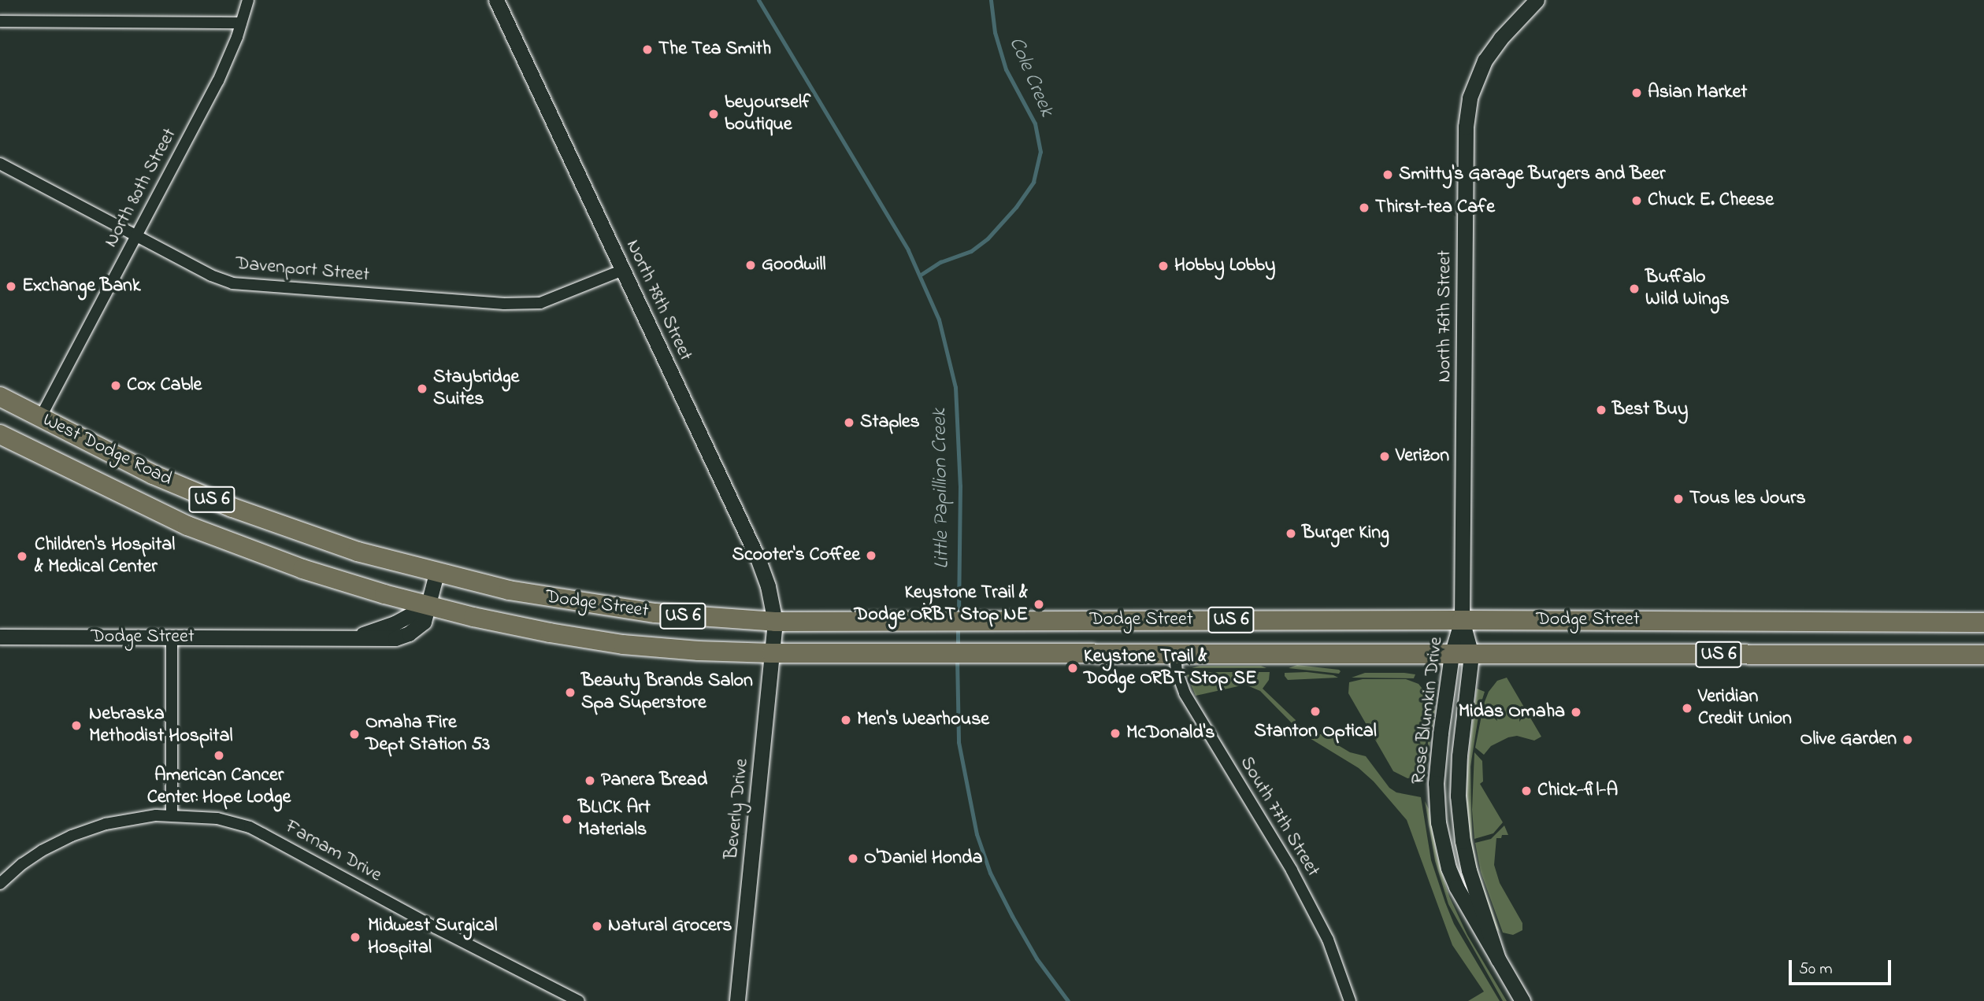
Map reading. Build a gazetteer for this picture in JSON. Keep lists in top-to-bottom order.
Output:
{
  "streets": {
    "highway": ["West Dodge Road", "US 6", "Dodge Street"],
    "main road": [
      "North 78th Street",
      "North 76th Street",
      "Rose Blumkin Drive",
      "Beverly Drive"
    ],
    "street": [
      "North 80th Street",
      "Davenport Street",
      "South 77th Street",
      "Farnam Drive"
    ]
  },
  "crossings": [
    ["North 80th Street", "Davenport Street"],
    ["North 80th Street", "West Dodge Road"],
    ["Davenport Street", "North 78th Street"],
    ["North 78th Street", "Dodge Street"],
    ["North 78th Street", "Beverly Drive"],
    ["North 76th Street", "Dodge Street"],
    ["North 76th Street", "Rose Blumkin Drive"],
    ["West Dodge Road", "Dodge Street"],
    ["Dodge Street", "Rose Blumkin Drive"],
    ["Dodge Street", "Beverly Drive"],
    ["Dodge Street", "South 77th Street"]
  ],
  "water": ["Cole Creek", "Little Papillion Creek"],
  "places": [
    "The Tea Smith",
    "Asian Market",
    "beyourself boutique",
    "Smitty's Garage Burgers and Beer",
    "Chuck E. Cheese",
    "Thirst-tea Cafe",
    "Goodwill",
    "Hobby Lobby",
    "Exchange Bank",
    "Buffalo Wild Wings",
    "Cox Cable",
    "Staybridge Suites",
    "Best Buy",
    "Staples",
    "Verizon",
    "Tous les Jours",
    "Burger King",
    "Scooter's Coffee",
    "Children's Hospital & Medical Center",
    "Keystone Trail & Dodge ORBT Stop NE",
    "Keystone Trail & Dodge ORBT Stop SE",
    "Beauty Brands Salon Spa Superstore",
    "Veridian Credit Union",
    "Stanton Optical",
    "Midas Omaha",
    "Men's Wearhouse",
    "Nebraska Methodist Hospital",
    "McDonald's",
    "Omaha Fire Dept Station 53",
    "Olive Garden",
    "American Cancer Center: Hope Lodge",
    "Panera Bread",
    "Chick-fil-A",
    "BLICK Art Materials",
    "O'Daniel Honda",
    "Natural Grocers",
    "Midwest Surgical Hospital"
  ],
  "scale_bar": "50 m"
}
